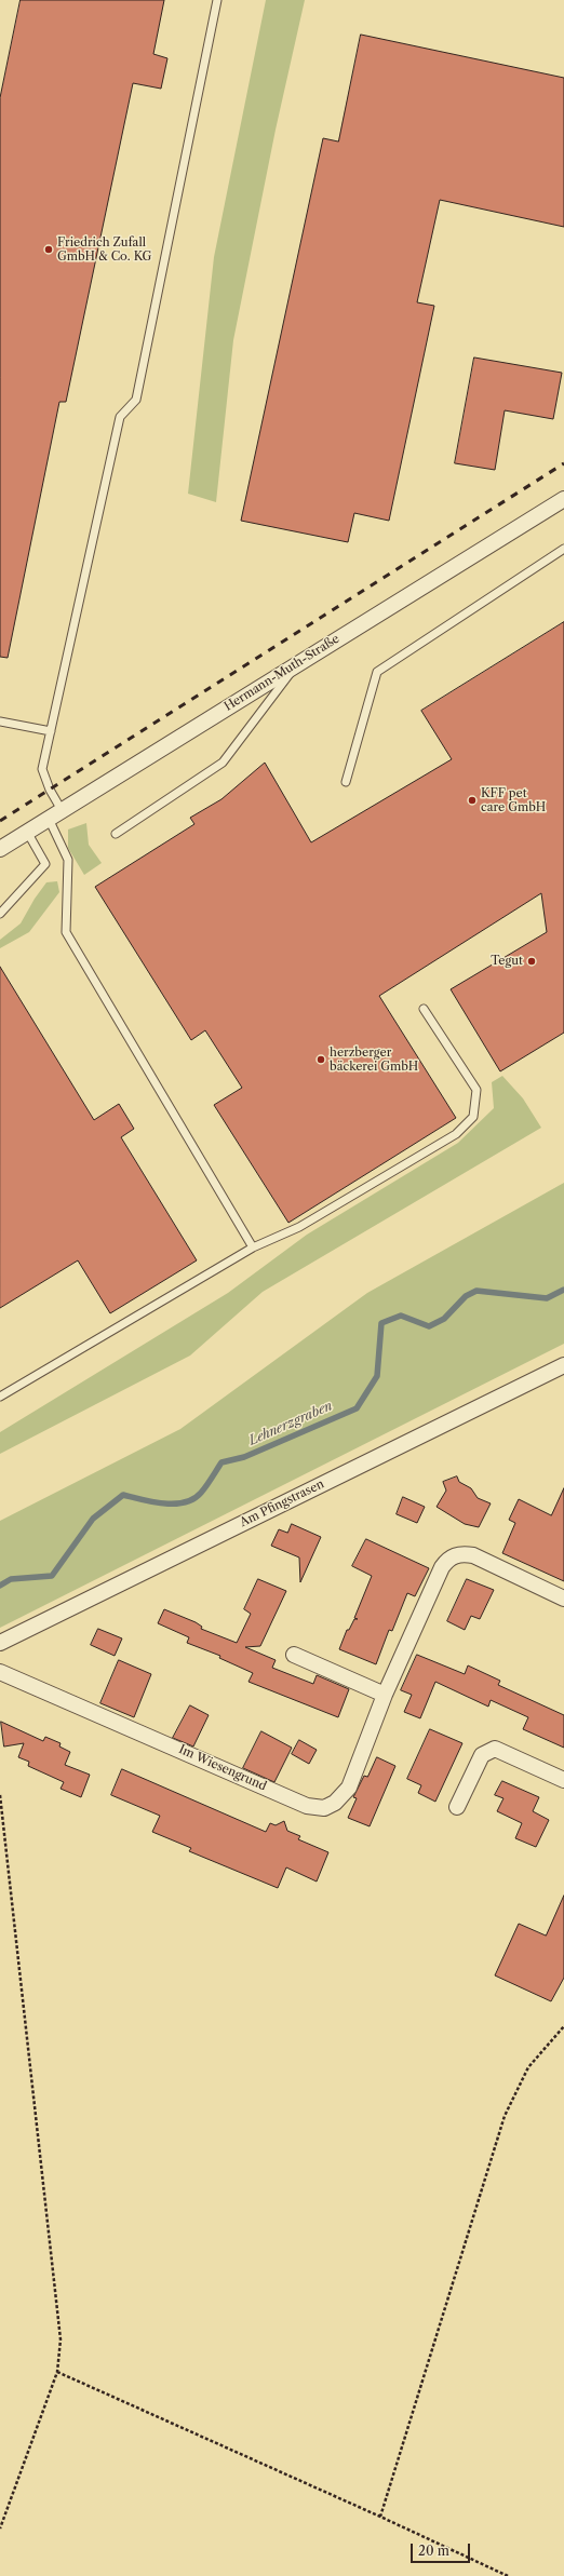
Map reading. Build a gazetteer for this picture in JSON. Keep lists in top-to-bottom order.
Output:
{
  "streets": {
    "street": ["Hermann-Muth-Straße", "Am Pfingstrasen", "Im Wiesengrund"]
  },
  "water": ["Lehnerzgraben"],
  "places": [
    "Friedrich Zufall GmbH & Co. KG",
    "KFF pet care GmbH",
    "Tegut",
    "herzberger bäckerei GmbH"
  ],
  "scale_bar": "20 m"
}
